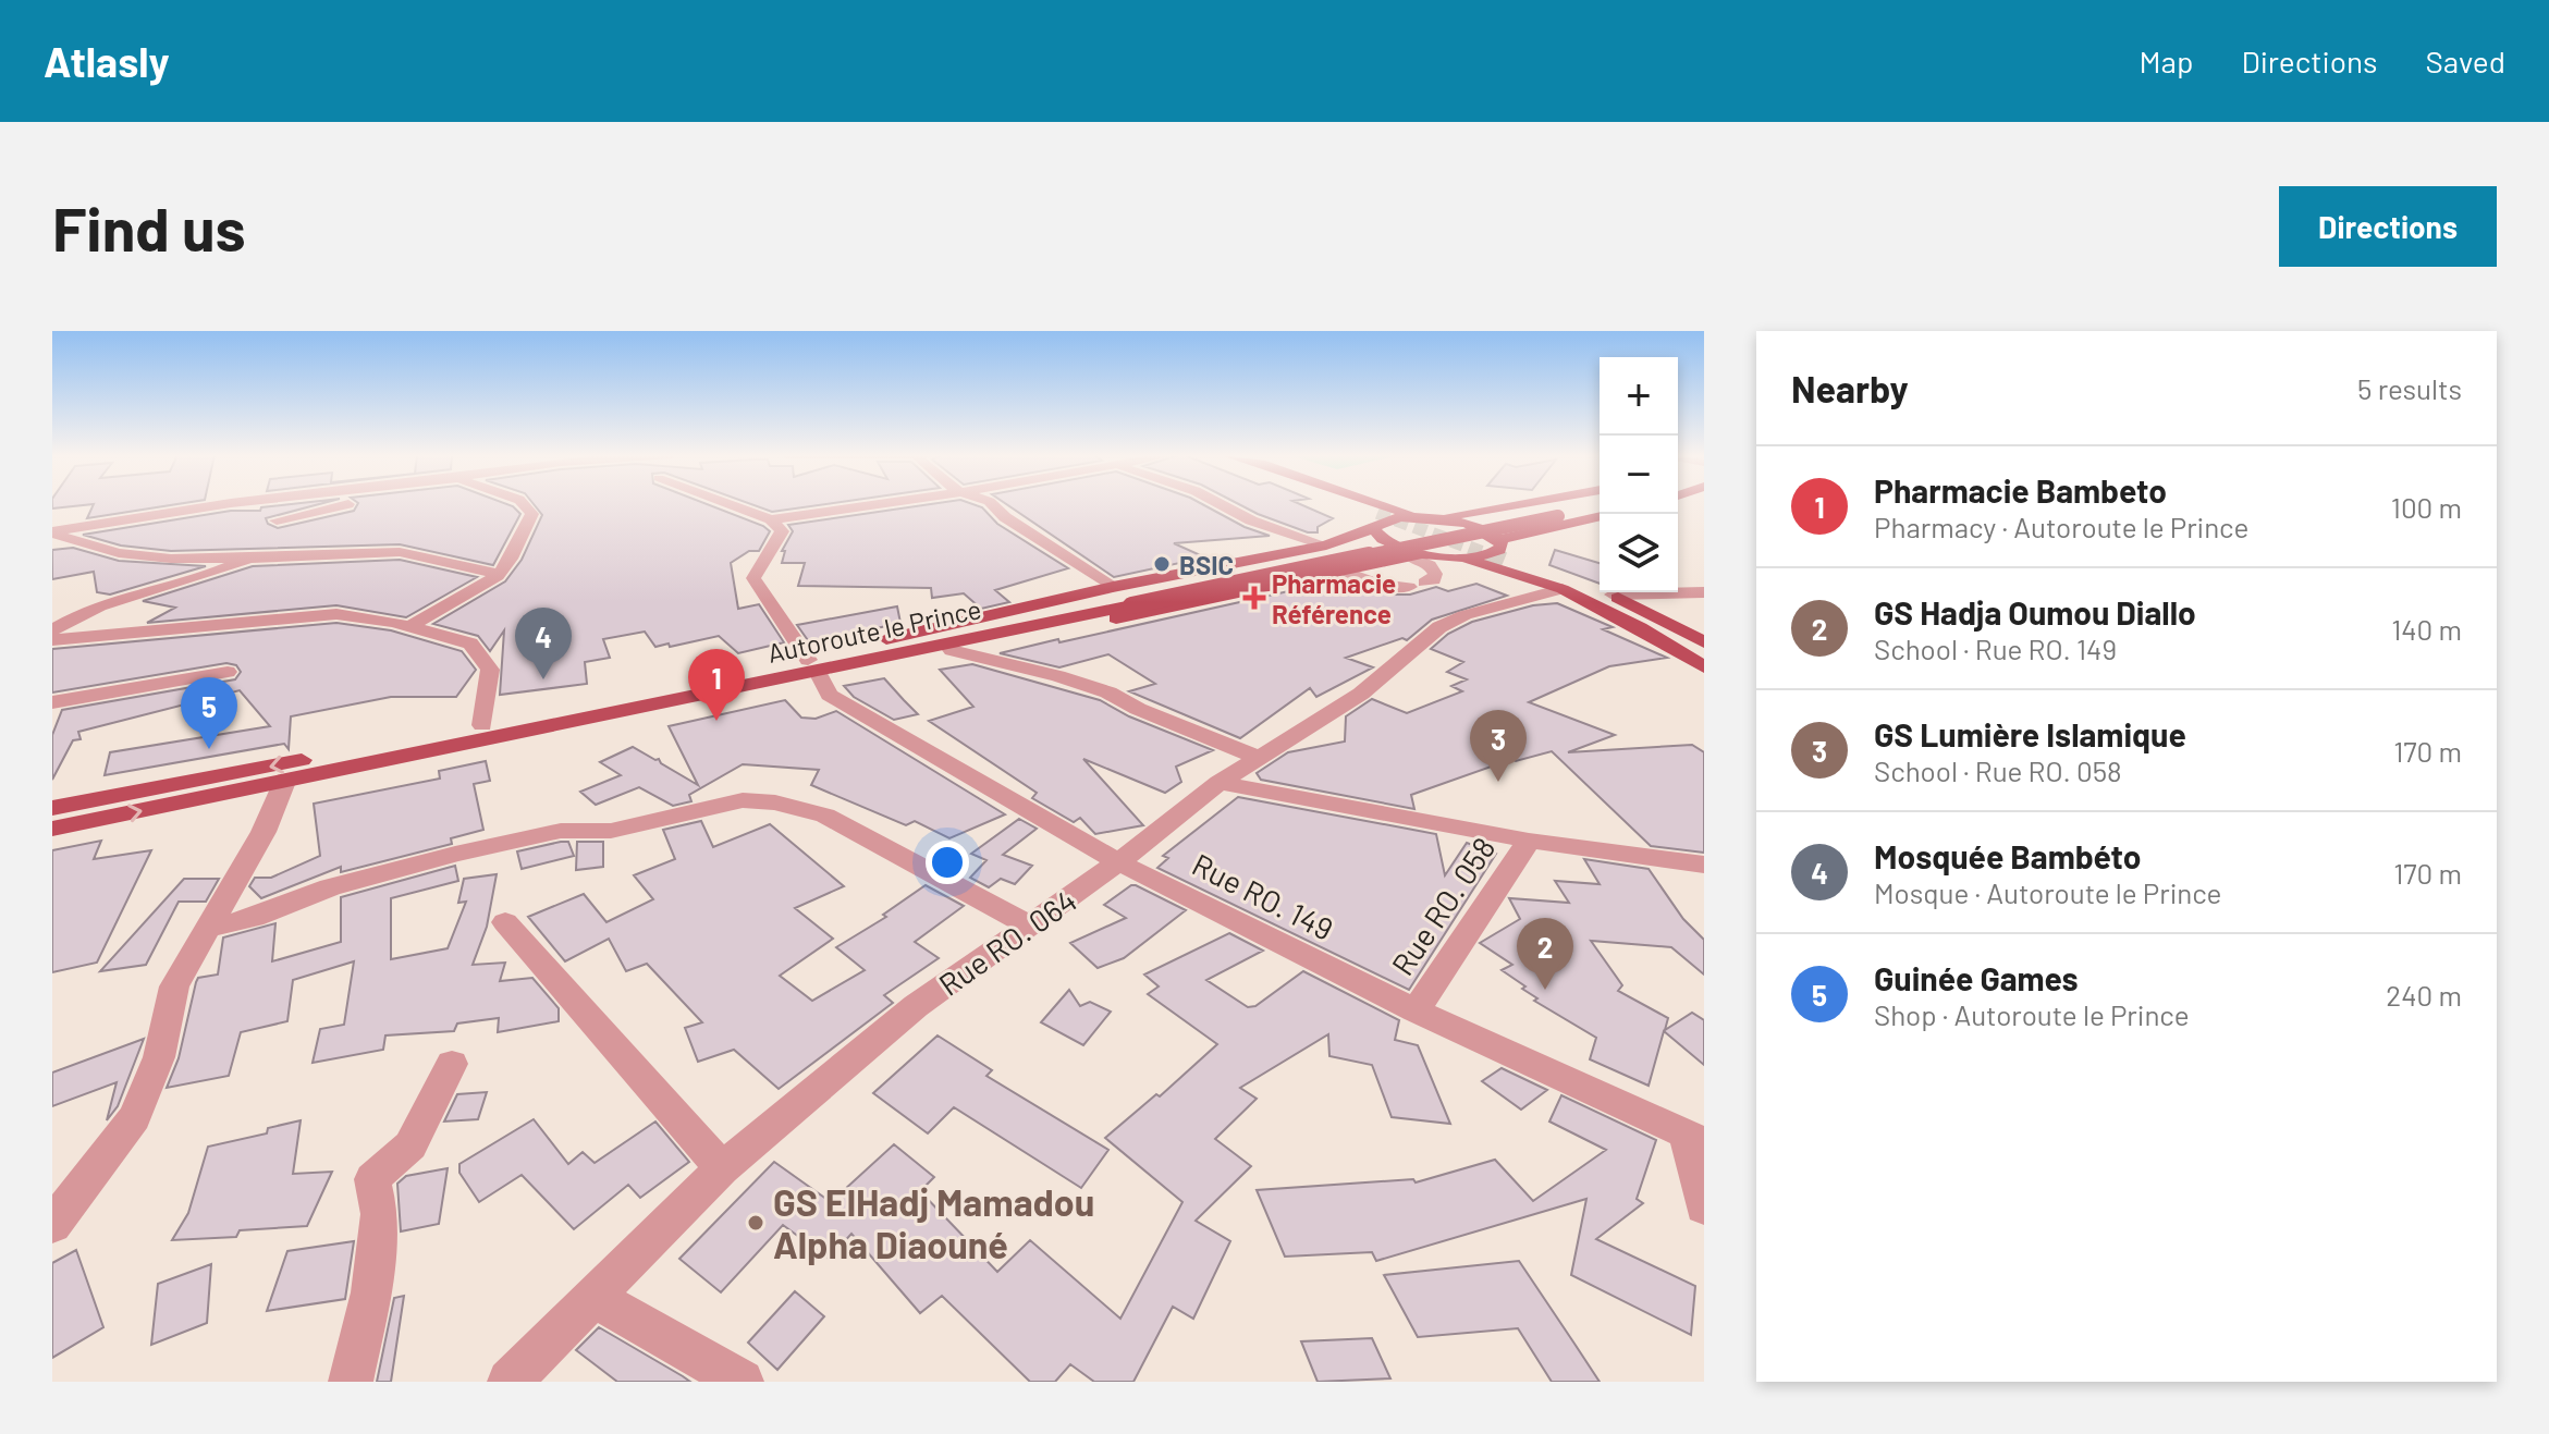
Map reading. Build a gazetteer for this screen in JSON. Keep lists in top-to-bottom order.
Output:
{
  "streets": {
    "main road": ["Autoroute le Prince"],
    "street": ["Rue RO. 149", "Rue RO. 058", "Rue RO. 064"]
  },
  "crossings": [
    ["Autoroute le Prince", "Rue RO. 149"],
    ["Rue RO. 149", "Rue RO. 058"],
    ["Rue RO. 149", "Rue RO. 064"]
  ],
  "places": {
    "other": ["BSIC", "GS ElHadj Mamadou Alpha Diaouné"],
    "health": ["Pharmacie Référence"]
  },
  "page": {
    "header": "Atlasly",
    "nav": ["Map", "Directions", "Saved"],
    "buttons": "Directions",
    "title": "Find us",
    "heading": ["Nearby", "5 results"],
    "map_buttons": ["+", "−"],
    "list": [
      {
        "mark": "1",
        "name": "Pharmacie Bambeto",
        "note": "Pharmacy · Autoroute le Prince",
        "value": "100 m"
      },
      {
        "mark": "2",
        "name": "GS Hadja Oumou Diallo",
        "note": "School · Rue RO. 149",
        "value": "140 m"
      },
      {
        "mark": "3",
        "name": "GS Lumière Islamique",
        "note": "School · Rue RO. 058",
        "value": "170 m"
      },
      {
        "mark": "4",
        "name": "Mosquée Bambéto",
        "note": "Mosque · Autoroute le Prince",
        "value": "170 m"
      },
      {
        "mark": "5",
        "name": "Guinée Games",
        "note": "Shop · Autoroute le Prince",
        "value": "240 m"
      }
    ],
    "pins": [
      "4",
      "1",
      "5",
      "3",
      "2"
    ]
  }
}
